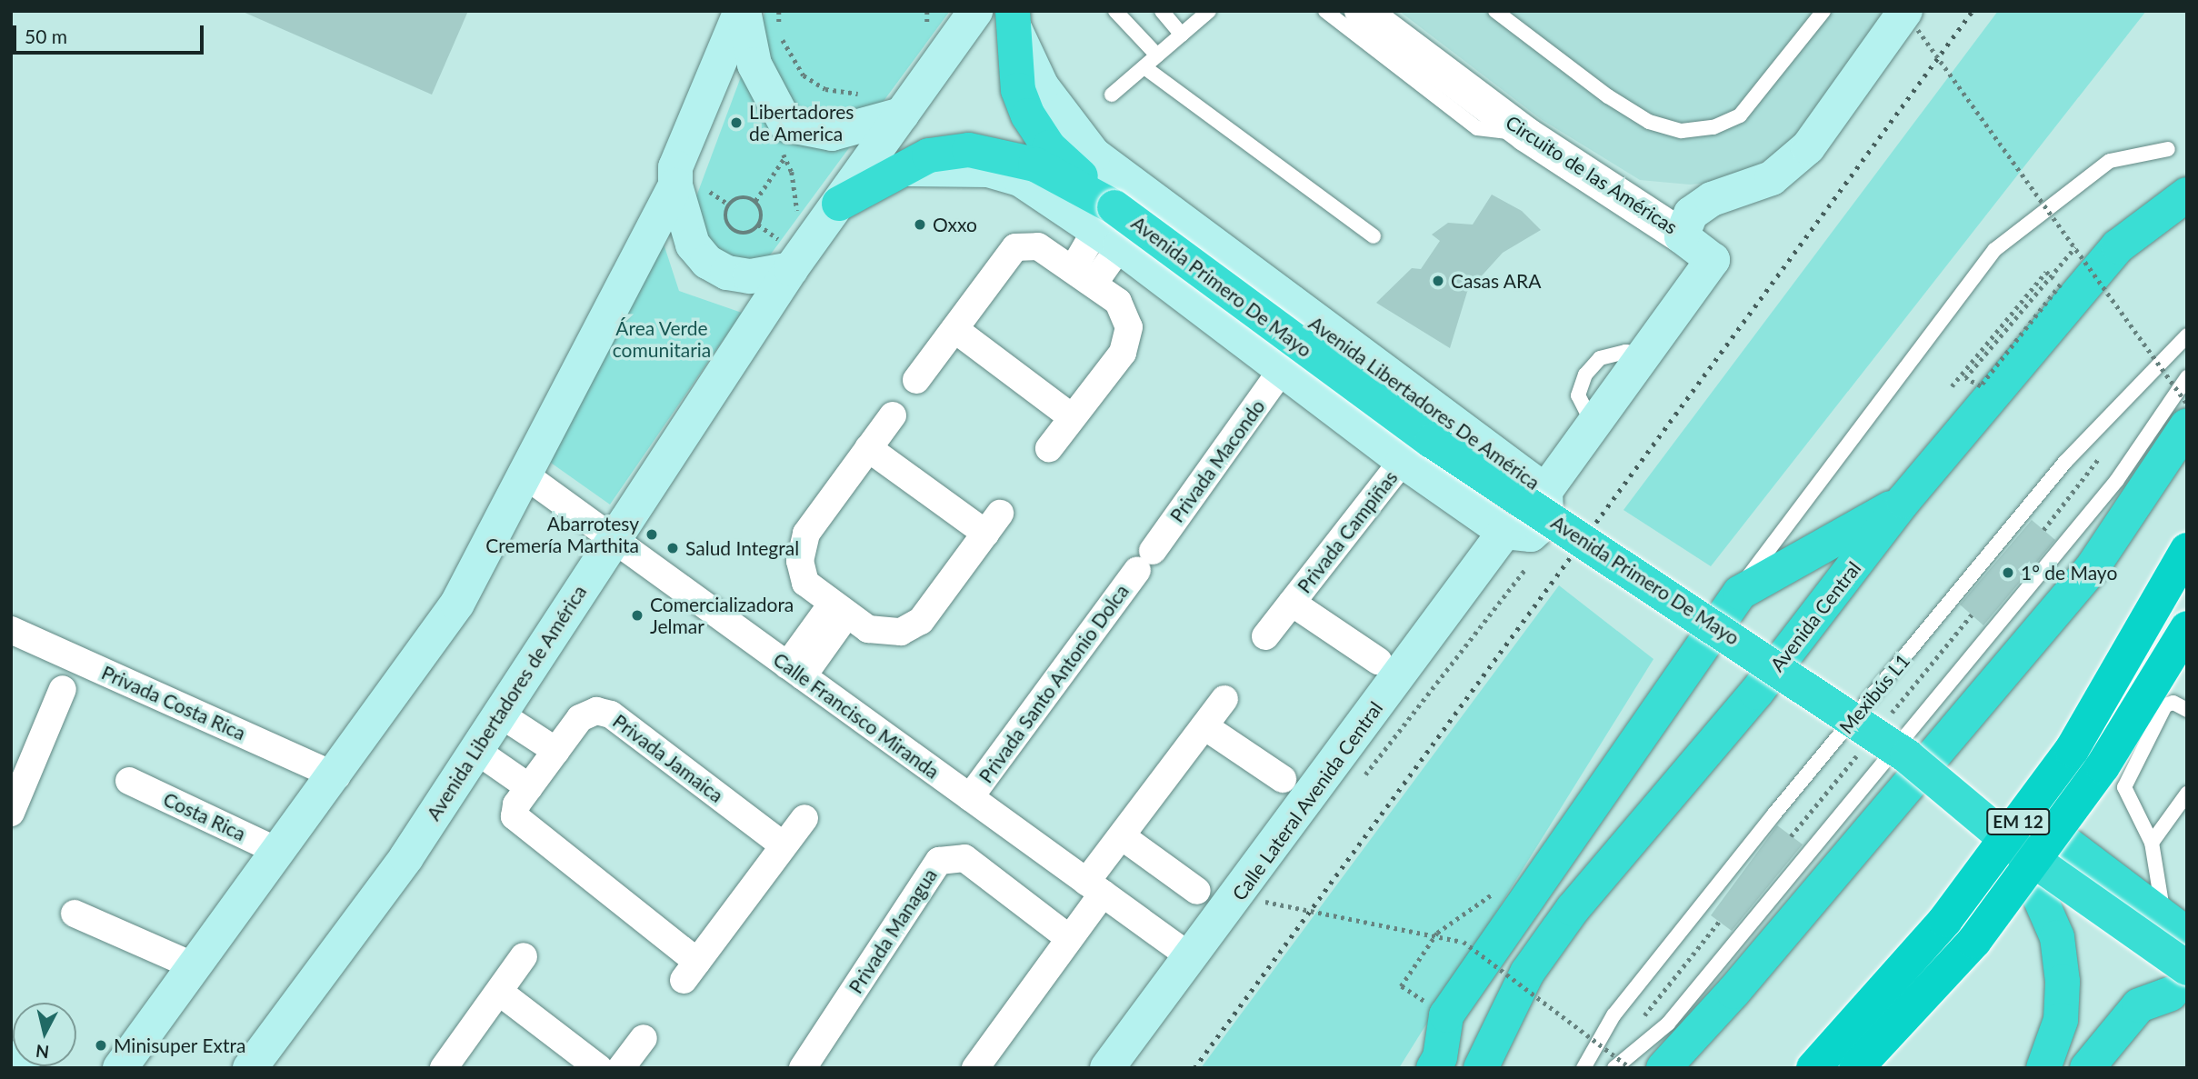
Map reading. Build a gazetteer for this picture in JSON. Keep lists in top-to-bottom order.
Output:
{
  "streets": {
    "highway": ["Avenida Primero De Mayo", "Avenida Central", "EM 12"],
    "main road": [
      "Circuito de las Américas",
      "Avenida Libertadores De América",
      "Avenida Libertadores de América",
      "Calle Lateral Avenida Central"
    ],
    "street": [
      "Privada Macondo",
      "Privada Campiñas",
      "Privada Santo Antonio Dolca",
      "Privada Costa Rica",
      "Calle Francisco Miranda",
      "Privada Jamaica",
      "Costa Rica",
      "Privada Managua"
    ],
    "lane": ["Mexibús L1"]
  },
  "crossings": [
    ["Avenida Primero De Mayo", "Avenida Libertadores De América"],
    ["Avenida Primero De Mayo", "Avenida Libertadores de América"],
    ["Avenida Libertadores De América", "Calle Lateral Avenida Central"],
    ["Privada Macondo", "Privada Santo Antonio Dolca"],
    ["Privada Santo Antonio Dolca", "Calle Francisco Miranda"],
    ["Avenida Libertadores de América", "Calle Francisco Miranda"],
    ["Calle Francisco Miranda", "Calle Lateral Avenida Central"]
  ],
  "parks": ["Área Verde comunitaria"],
  "places": [
    "Libertadores de America",
    "Oxxo",
    "Casas ARA",
    "Abarrotesy Cremería Marthita",
    "Salud Integral",
    "1° de Mayo",
    "Comercializadora Jelmar",
    "Minisuper Extra"
  ],
  "scale_bar": "50 m",
  "north": "bottom"
}
